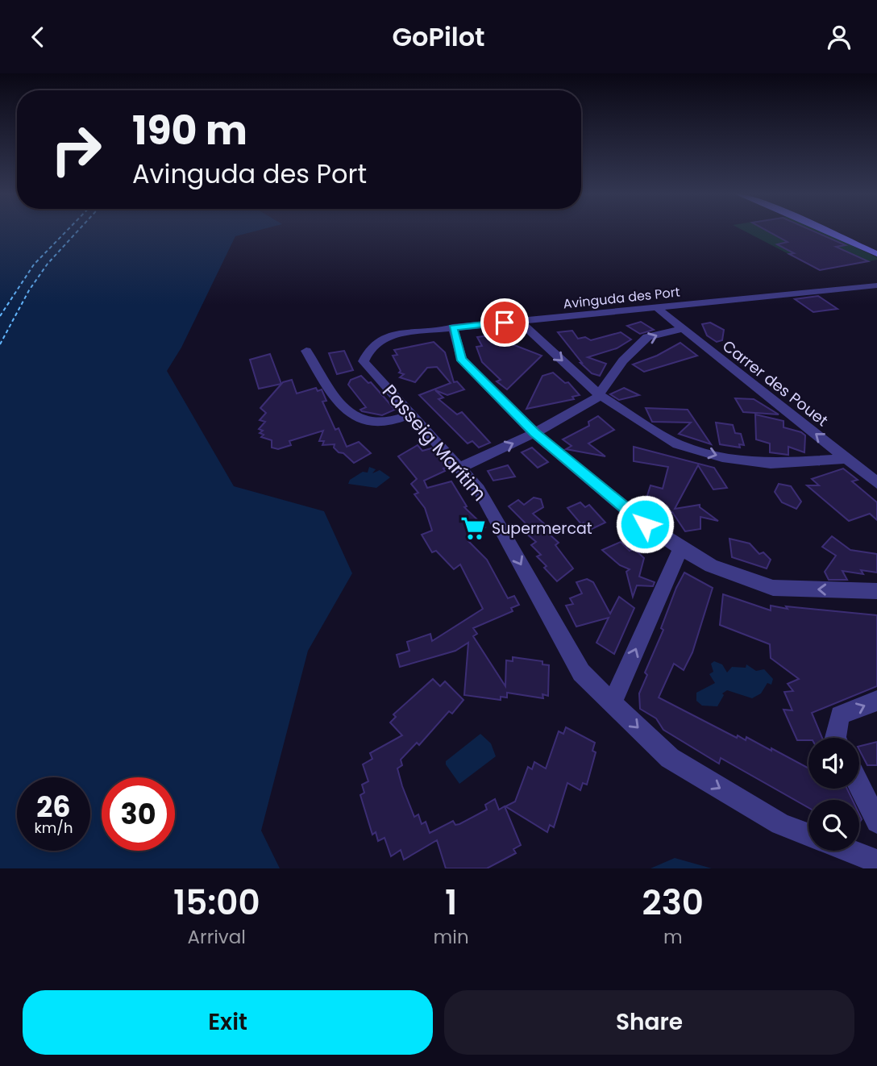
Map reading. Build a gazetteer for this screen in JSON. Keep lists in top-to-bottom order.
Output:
{
  "streets": {
    "street": ["Avinguda des Port", "Carrer des Pouet", "Passeig Marítim"]
  },
  "crossings": [
    ["Avinguda des Port", "Carrer des Pouet"],
    ["Avinguda des Port", "Passeig Marítim"]
  ],
  "one_way": ["Carrer des Pouet"],
  "places": {
    "supermarket": ["Supermercat"]
  },
  "page": {
    "header": "GoPilot",
    "turn": ["190 m", "Avinguda des Port"],
    "speed": "26 km/h",
    "limit": "30",
    "eta": [
      "15:00",
      "Arrival",
      "1",
      "min",
      "230",
      "m"
    ],
    "buttons": ["Exit", "Share"]
  }
}
